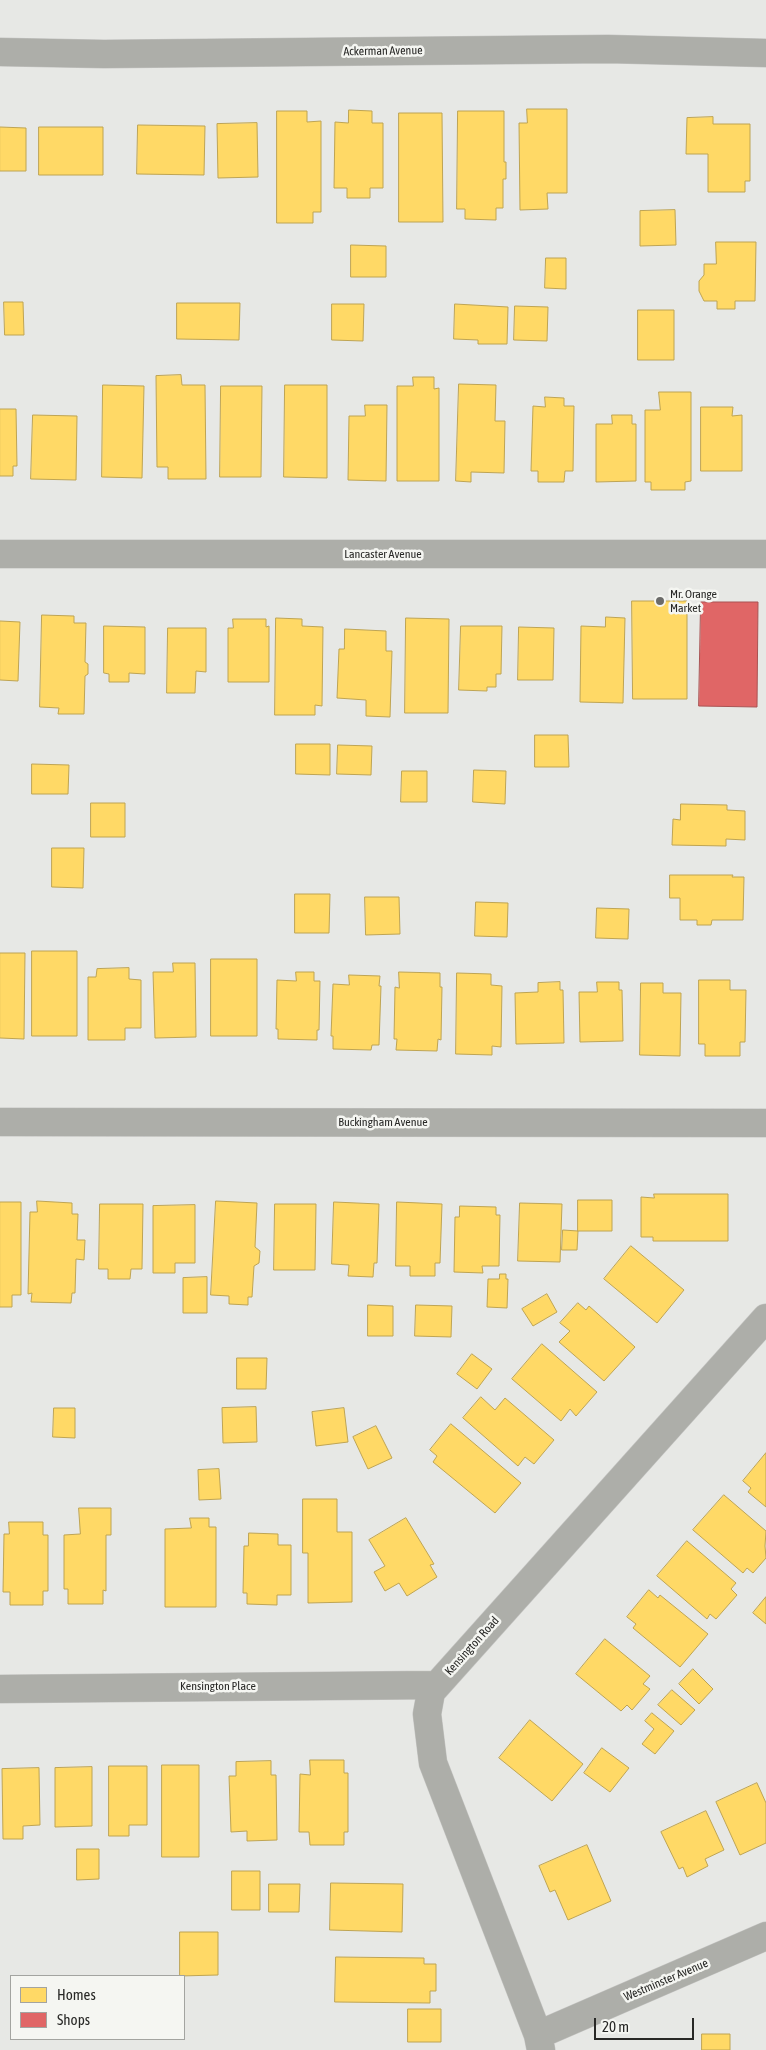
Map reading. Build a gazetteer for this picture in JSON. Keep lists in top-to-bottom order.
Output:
{
  "streets": {
    "street": [
      "Ackerman Avenue",
      "Lancaster Avenue",
      "Buckingham Avenue",
      "Kensington Road",
      "Kensington Place",
      "Westminster Avenue"
    ]
  },
  "crossings": [
    ["Kensington Road", "Kensington Place"],
    ["Kensington Road", "Westminster Avenue"]
  ],
  "places": ["Mr. Orange Market"],
  "legend": ["Homes", "Shops"],
  "scale_bar": "20 m"
}
